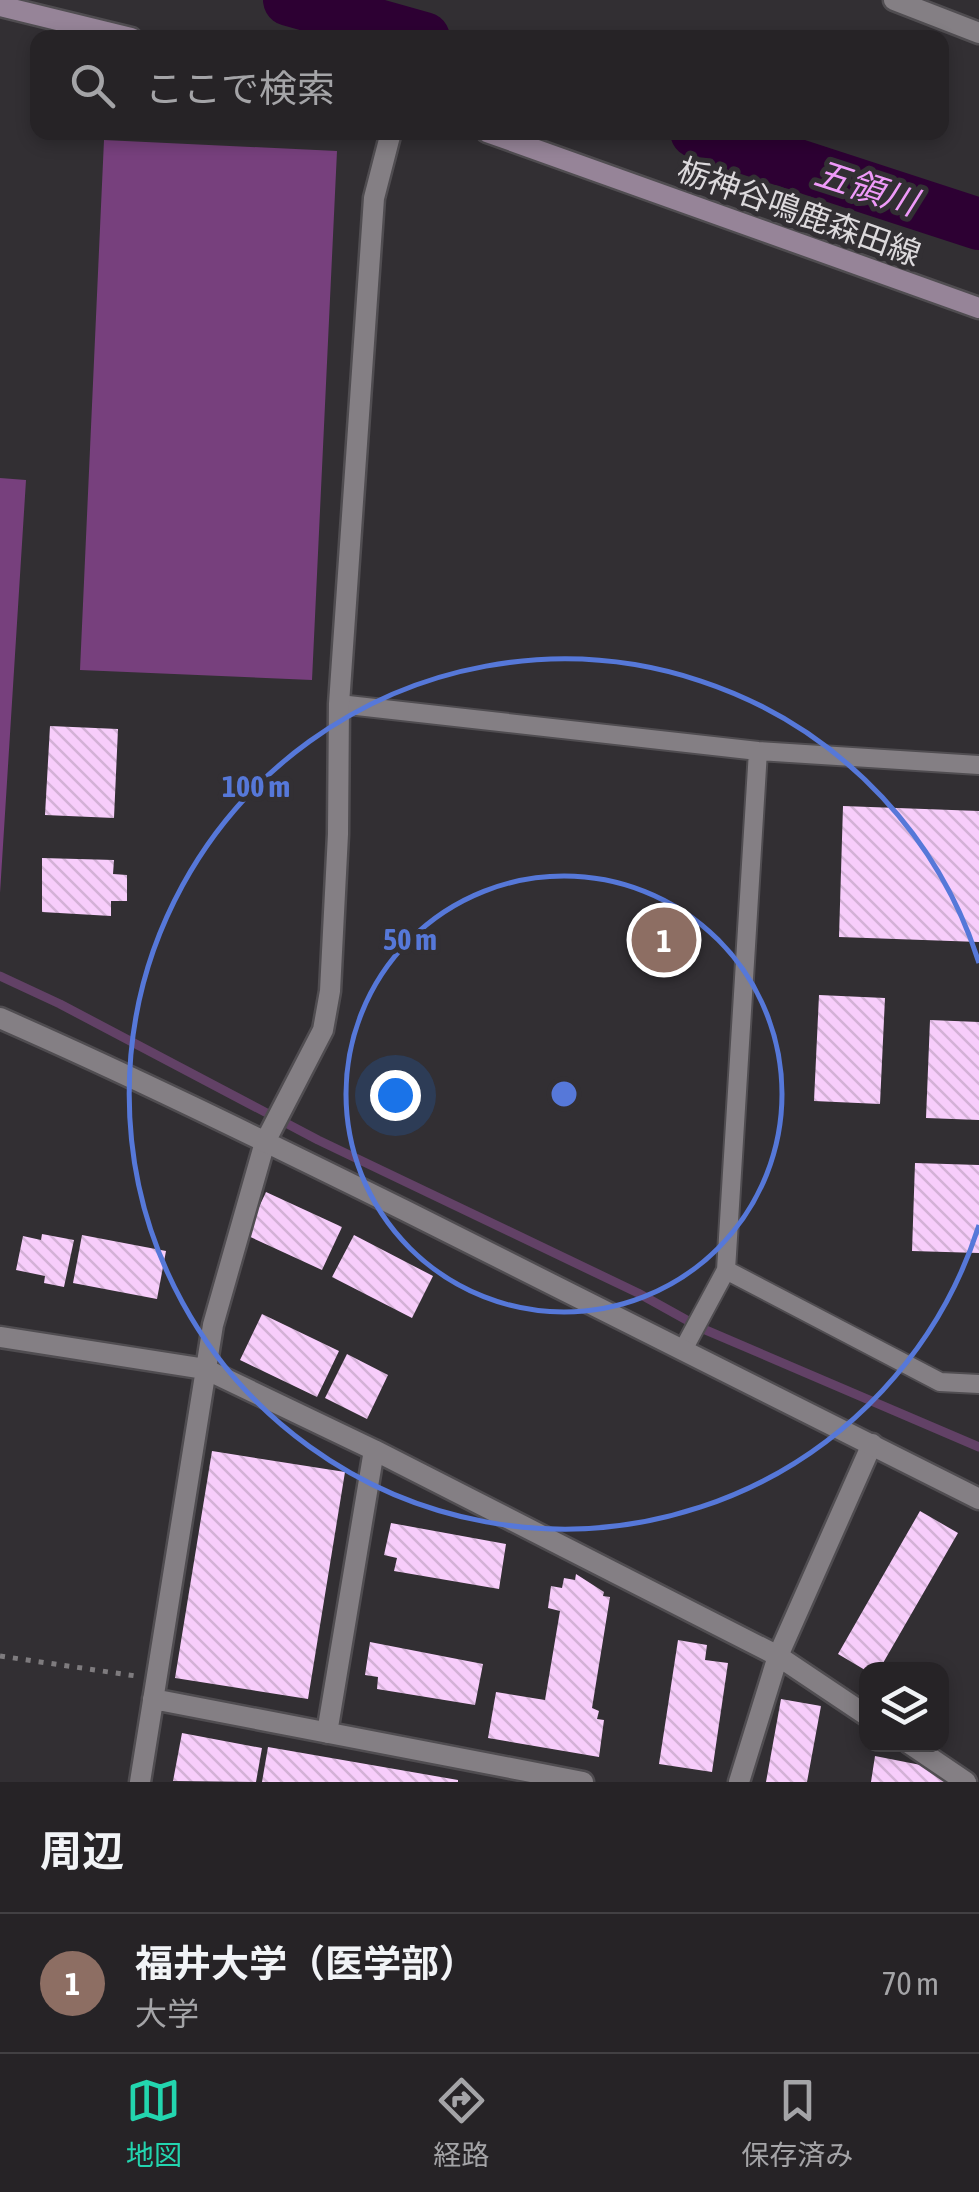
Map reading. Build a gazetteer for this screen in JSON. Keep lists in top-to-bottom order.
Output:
{
  "streets": {
    "main road": ["栃神谷鳴鹿森田線"]
  },
  "water": ["五領川"],
  "page": {
    "search": "ここで検索",
    "pins": "1",
    "heading": "周辺",
    "list": [
      {
        "mark": "1",
        "name": "福井大学（医学部）",
        "note": "大学",
        "value": "70 m"
      }
    ],
    "nav": ["地図", "経路", "保存済み"]
  },
  "rings": ["100 m", "50 m"]
}
